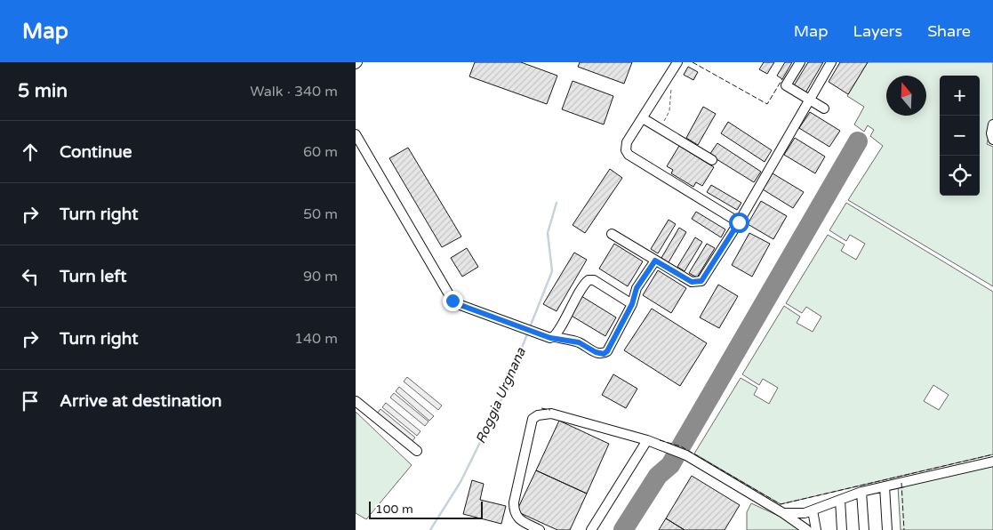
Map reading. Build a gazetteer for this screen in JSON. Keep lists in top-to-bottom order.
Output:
{
  "water": ["Roggia Urgnana"],
  "scale_bar": "100 m",
  "north": "top",
  "page": {
    "header": "Map",
    "nav": ["Map", "Layers", "Share"],
    "heading": ["5 min", "Walk · 340 m"],
    "map_buttons": ["+", "−"],
    "list": [
      ["Continue", "60 m"],
      ["Turn right", "50 m"],
      ["Turn left", "90 m"],
      ["Turn right", "140 m"],
      "Arrive at destination"
    ],
    "scale": "100 m"
  }
}
